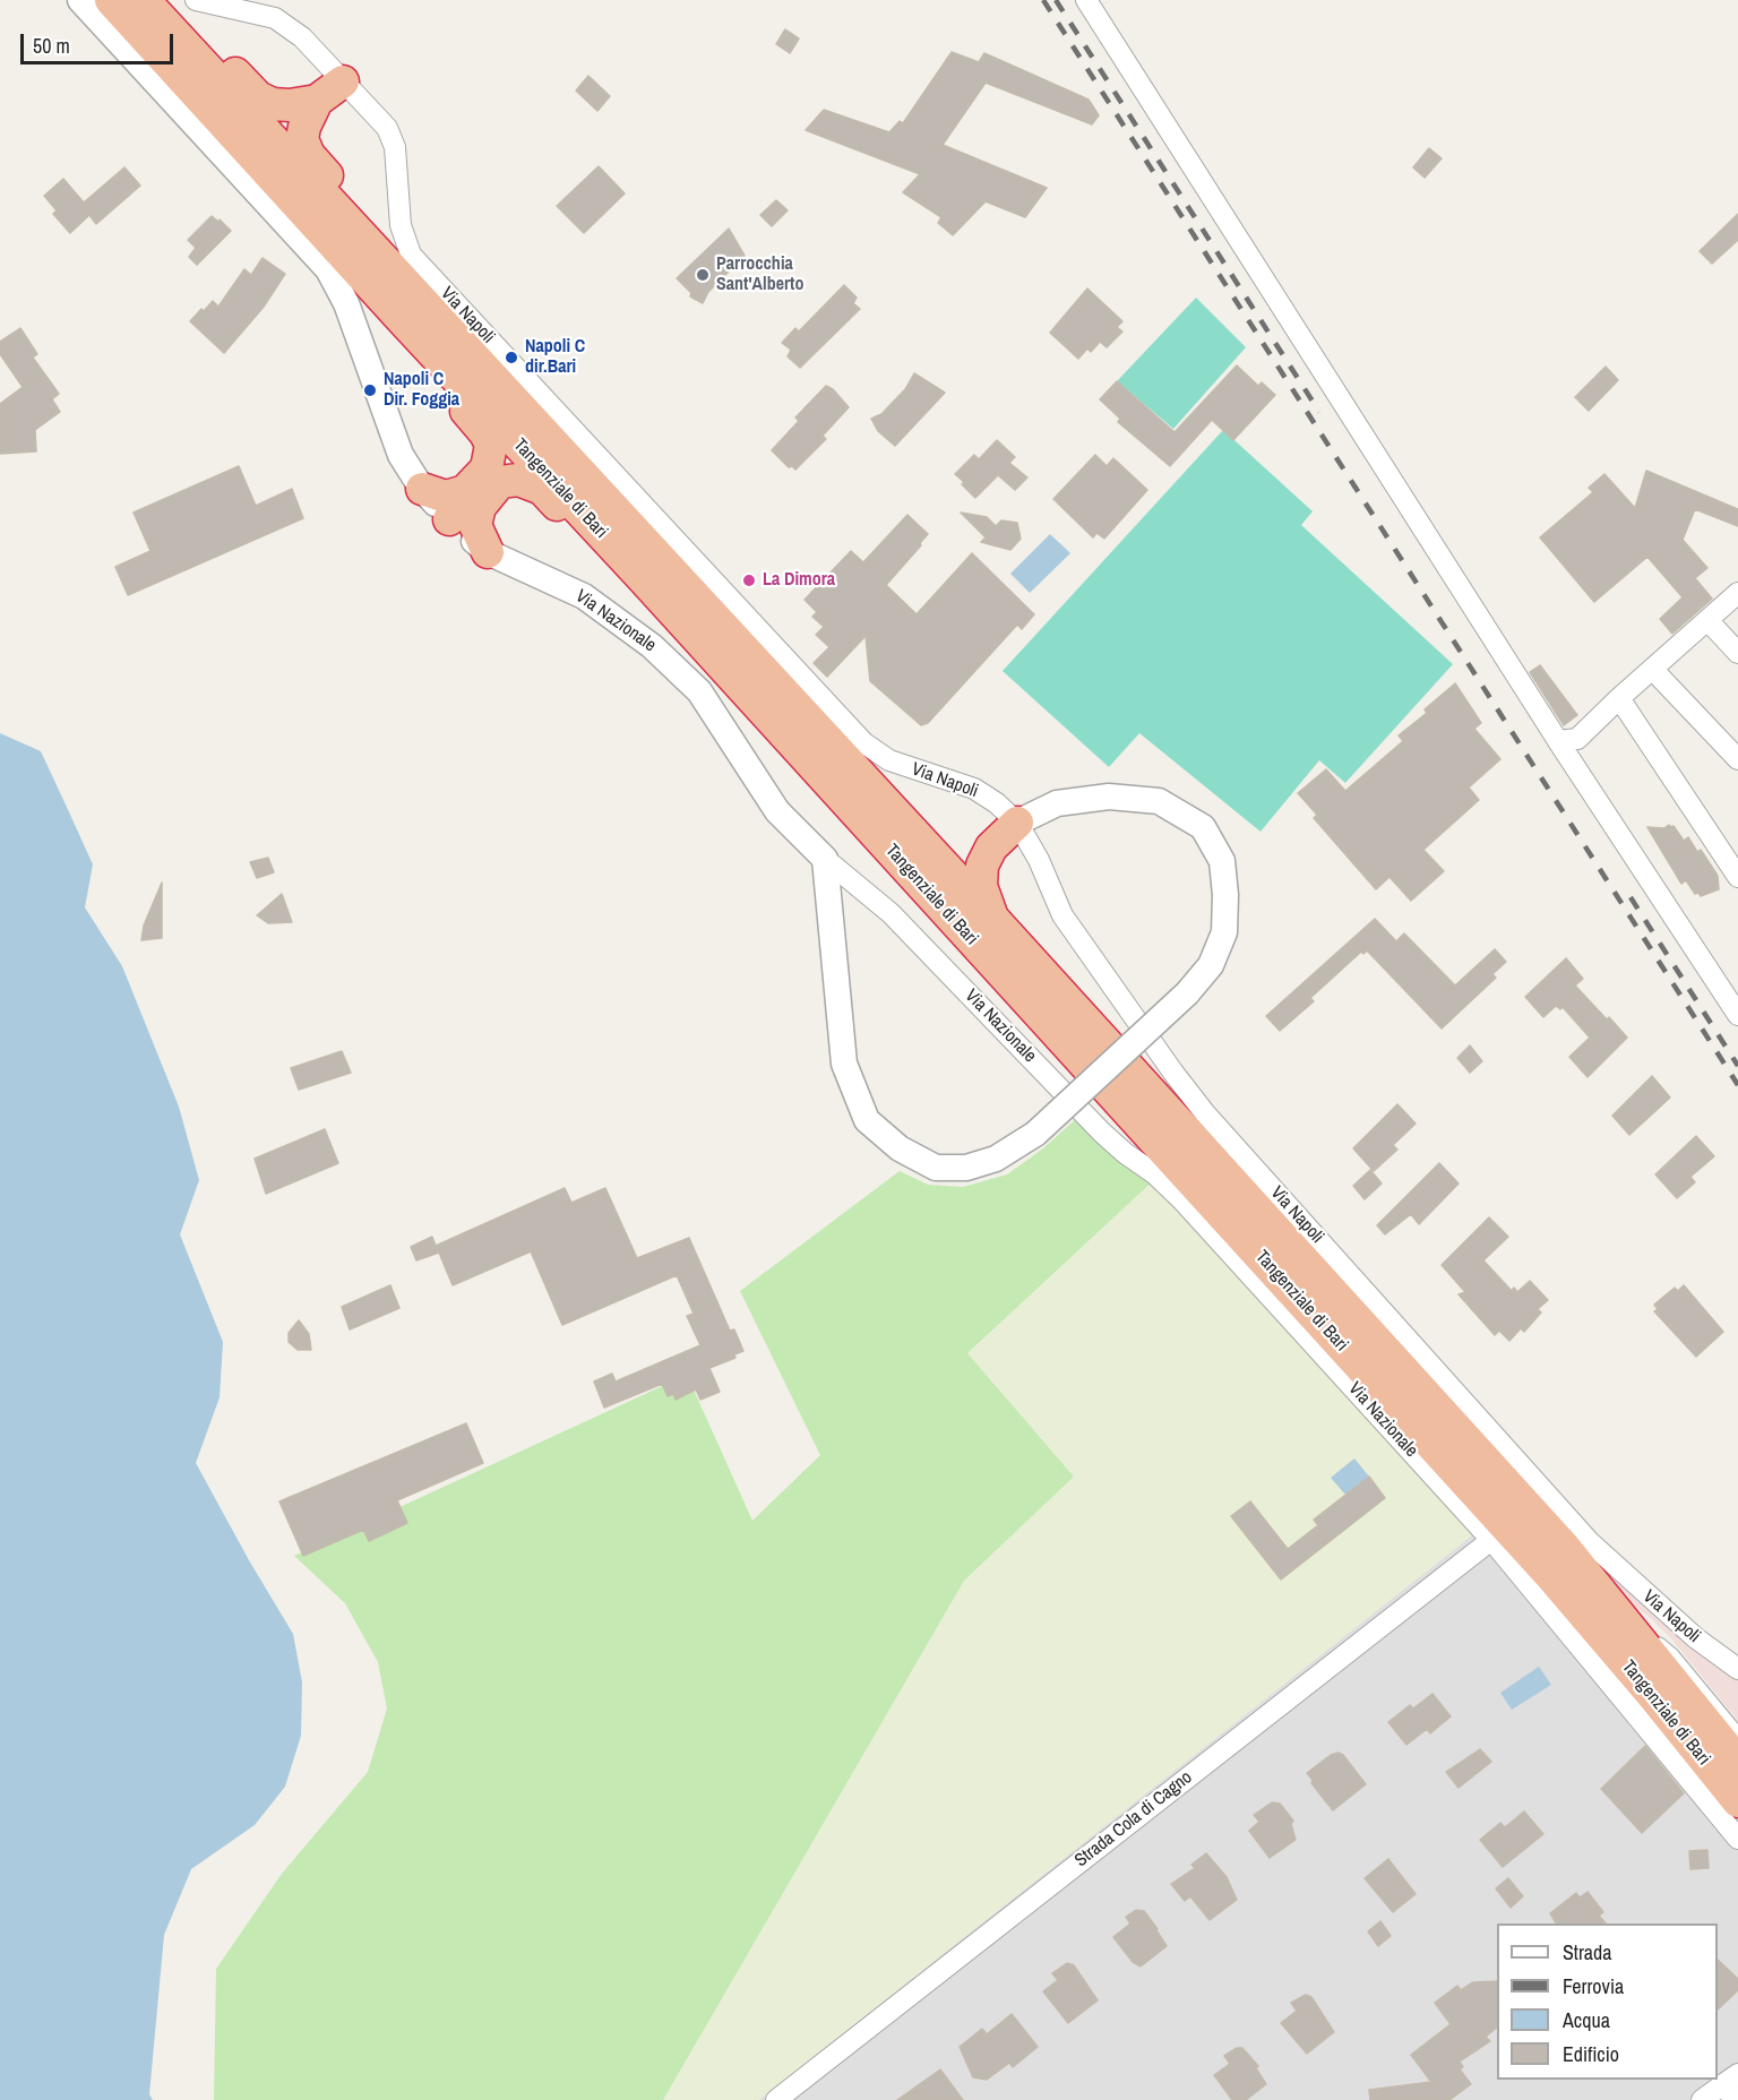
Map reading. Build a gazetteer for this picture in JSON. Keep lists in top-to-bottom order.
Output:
{
  "streets": {
    "highway": ["Tangenziale di Bari"],
    "street": ["Via Napoli", "Via Nazionale", "Strada Cola di Cagno"]
  },
  "crossings": [
    ["Via Nazionale", "Strada Cola di Cagno"]
  ],
  "places": [
    "Parrocchia Sant'Alberto",
    "Napoli C dir.Bari",
    "Napoli C Dir. Foggia",
    "La Dimora"
  ],
  "legend": [
    "Strada",
    "Ferrovia",
    "Acqua",
    "Edificio"
  ],
  "scale_bar": "50 m"
}
